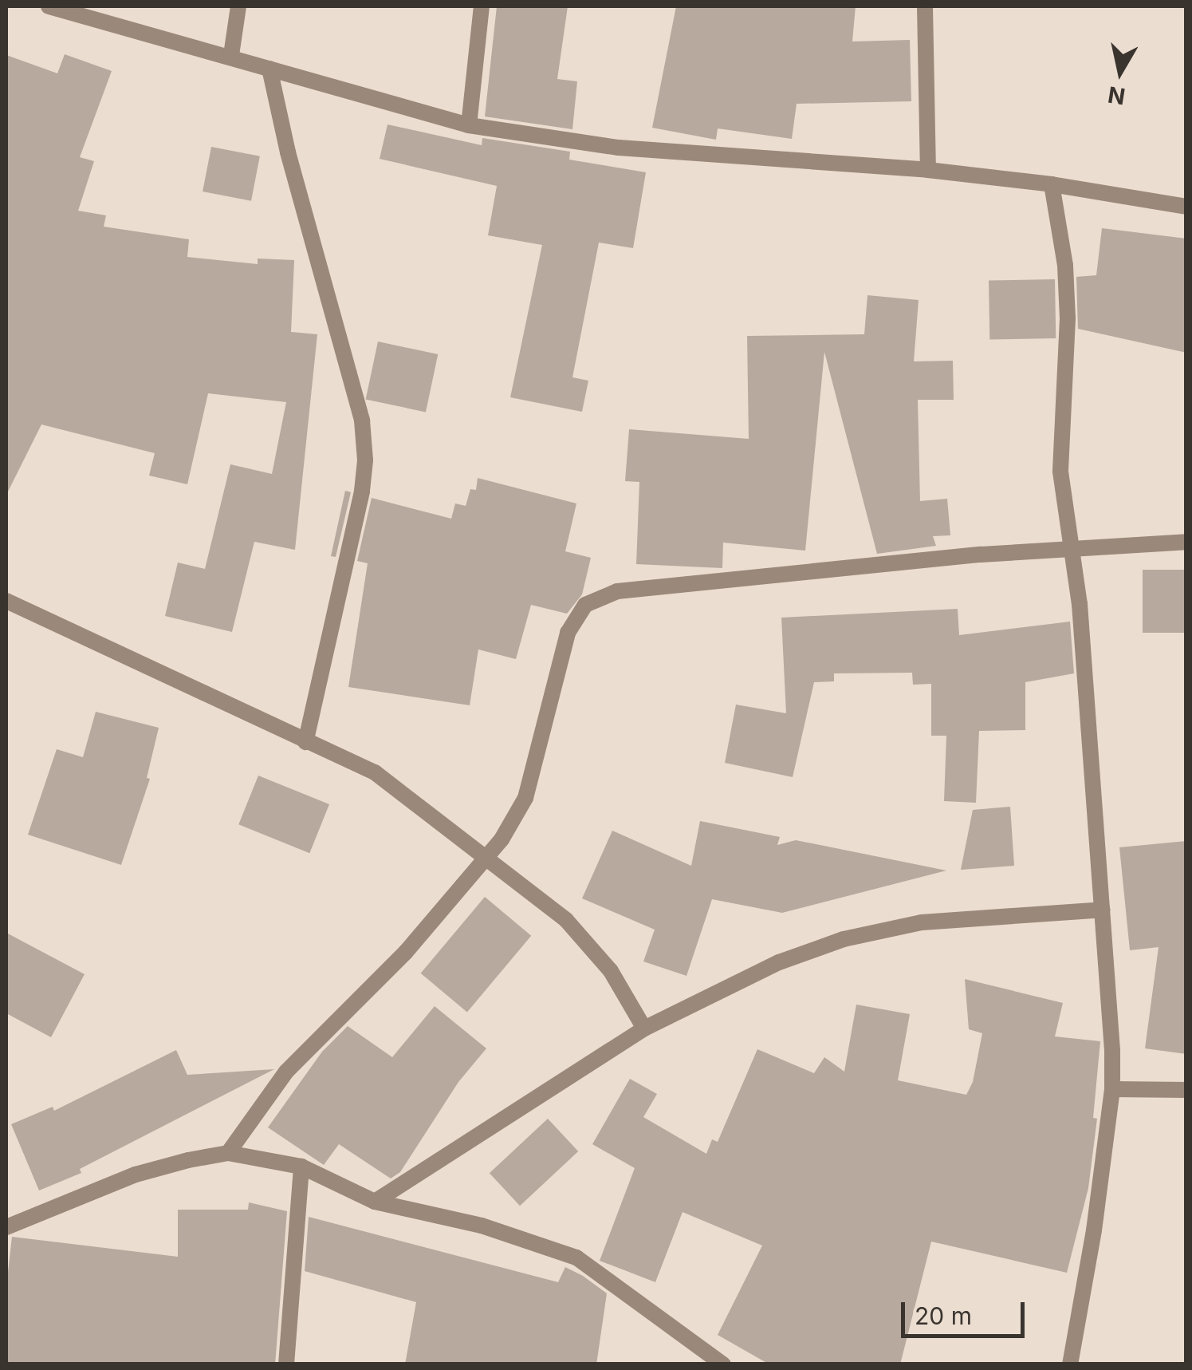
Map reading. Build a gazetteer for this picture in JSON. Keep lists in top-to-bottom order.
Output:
{
  "scale_bar": "20 m",
  "north": "bottom"
}
